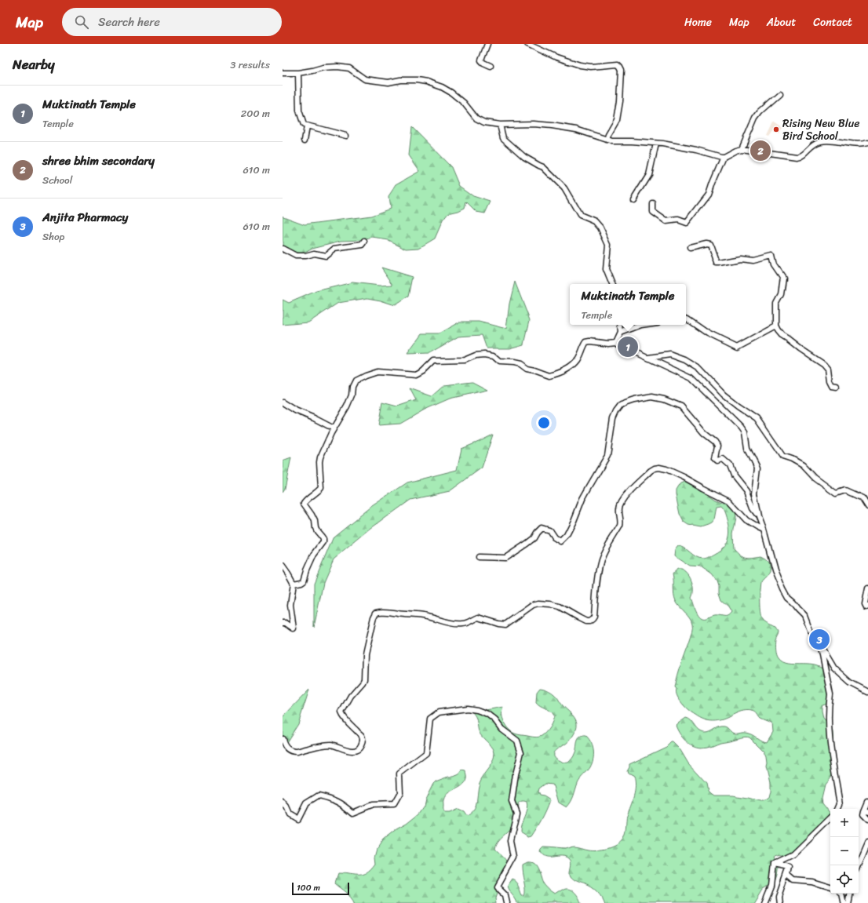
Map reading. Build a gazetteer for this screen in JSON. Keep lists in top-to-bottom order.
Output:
{
  "places": ["Rising New Blue Bird School"],
  "scale_bar": "100 m",
  "page": {
    "header": "Map",
    "search": "Search here",
    "nav": [
      "Home",
      "Map",
      "About",
      "Contact"
    ],
    "heading": ["Nearby", "3 results"],
    "list": [
      {
        "mark": "1",
        "name": "Muktinath Temple",
        "note": "Temple",
        "value": "200 m"
      },
      {
        "mark": "2",
        "name": "shree bhim secondary",
        "note": "School",
        "value": "610 m"
      },
      {
        "mark": "3",
        "name": "Anjita Pharmacy",
        "note": "Shop",
        "value": "610 m"
      }
    ],
    "pins": ["2", "1", "3"],
    "popup": ["Muktinath Temple", "Temple"],
    "map_buttons": ["+", "−"],
    "scale": "100 m"
  }
}
